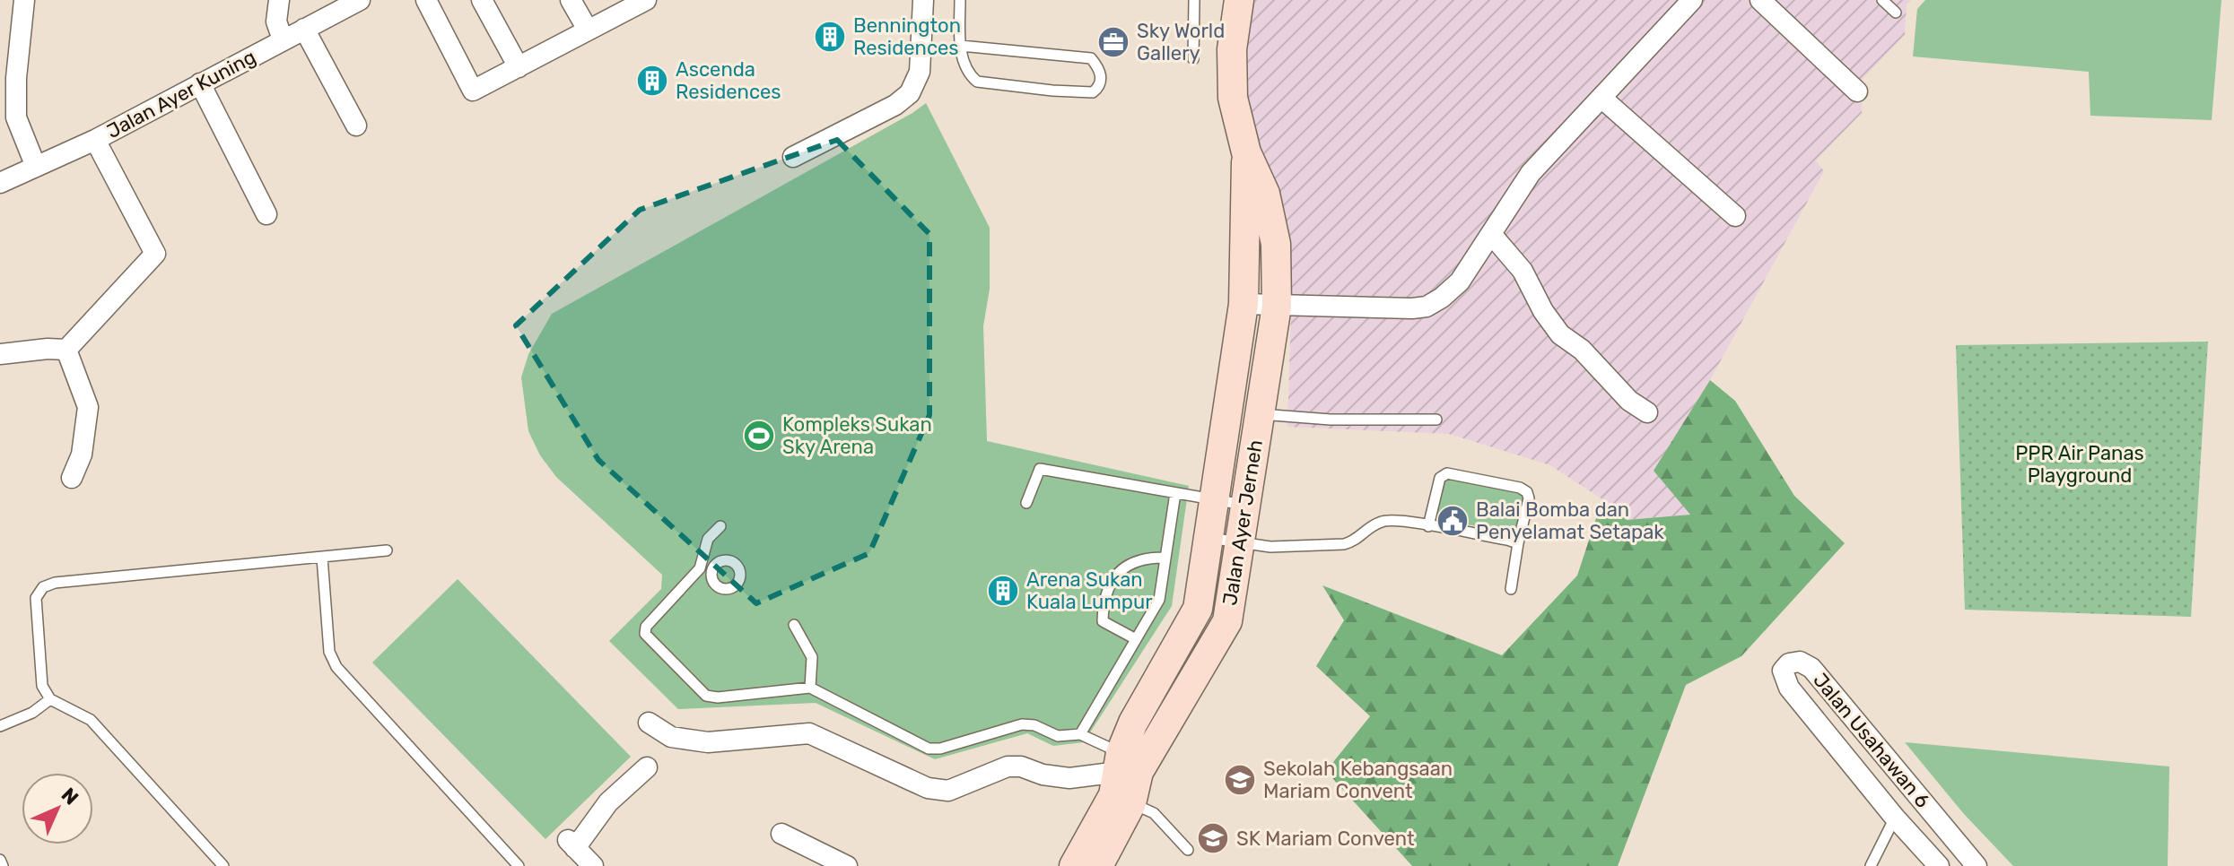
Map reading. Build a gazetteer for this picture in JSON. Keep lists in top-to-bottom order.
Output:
{
  "streets": {
    "main road": ["Jalan Ayer Jerneh"],
    "street": ["Jalan Ayer Kuning", "Jalan Usahawan 6"]
  },
  "parks": ["PPR Air Panas Playground"],
  "places": {
    "building": ["Bennington Residences", "Ascenda Residences", "Arena Sukan Kuala Lumpur"],
    "office": ["Sky World Gallery"],
    "sports": ["Kompleks Sukan Sky Arena"],
    "public building": ["Balai Bomba dan Penyelamat Setapak"],
    "school or university": ["Sekolah Kebangsaan Mariam Convent", "SK Mariam Convent"]
  },
  "north": "top right"
}
